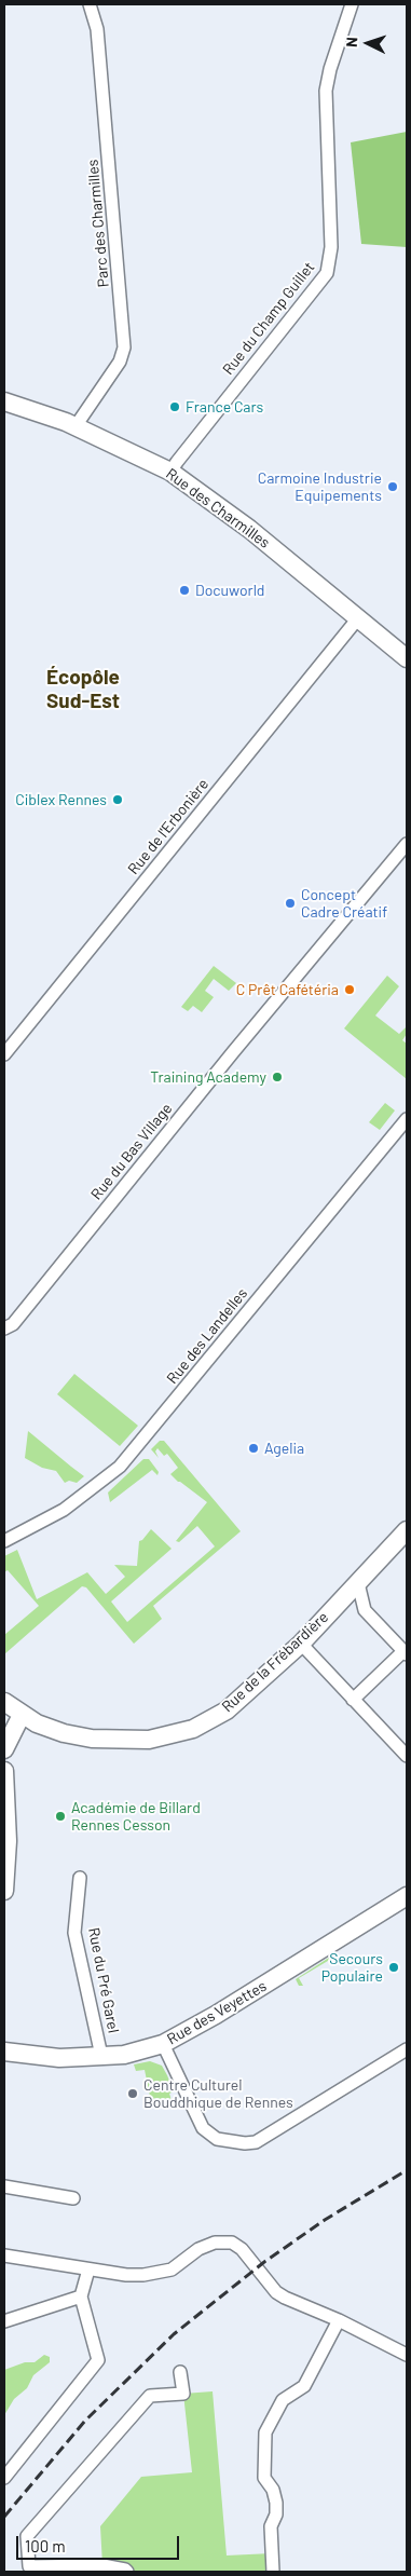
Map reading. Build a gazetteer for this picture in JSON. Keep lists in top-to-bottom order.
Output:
{
  "streets": {
    "street": [
      "Parc des Charmilles",
      "Rue du Champ Guillet",
      "Rue des Charmilles",
      "Rue de l'Erbonière",
      "Rue du Bas Village",
      "Rue des Landelles",
      "Rue de la Frébardière",
      "Rue du Pré Garel",
      "Rue des Veyettes"
    ]
  },
  "crossings": [
    ["Parc des Charmilles", "Rue des Charmilles"],
    ["Rue du Champ Guillet", "Rue des Charmilles"],
    ["Rue des Charmilles", "Rue de l'Erbonière"],
    ["Rue du Pré Garel", "Rue des Veyettes"]
  ],
  "districts": ["Écopôle Sud-Est"],
  "places": [
    "France Cars",
    "Carmoine Industrie Equipements",
    "Docuworld",
    "Ciblex Rennes",
    "Concept Cadre Créatif",
    "C Prêt Cafétéria",
    "Training Academy",
    "Agelia",
    "Académie de Billard Rennes Cesson",
    "Secours Populaire",
    "Centre Culturel Bouddhique de Rennes"
  ],
  "scale_bar": "100 m",
  "north": "left"
}
